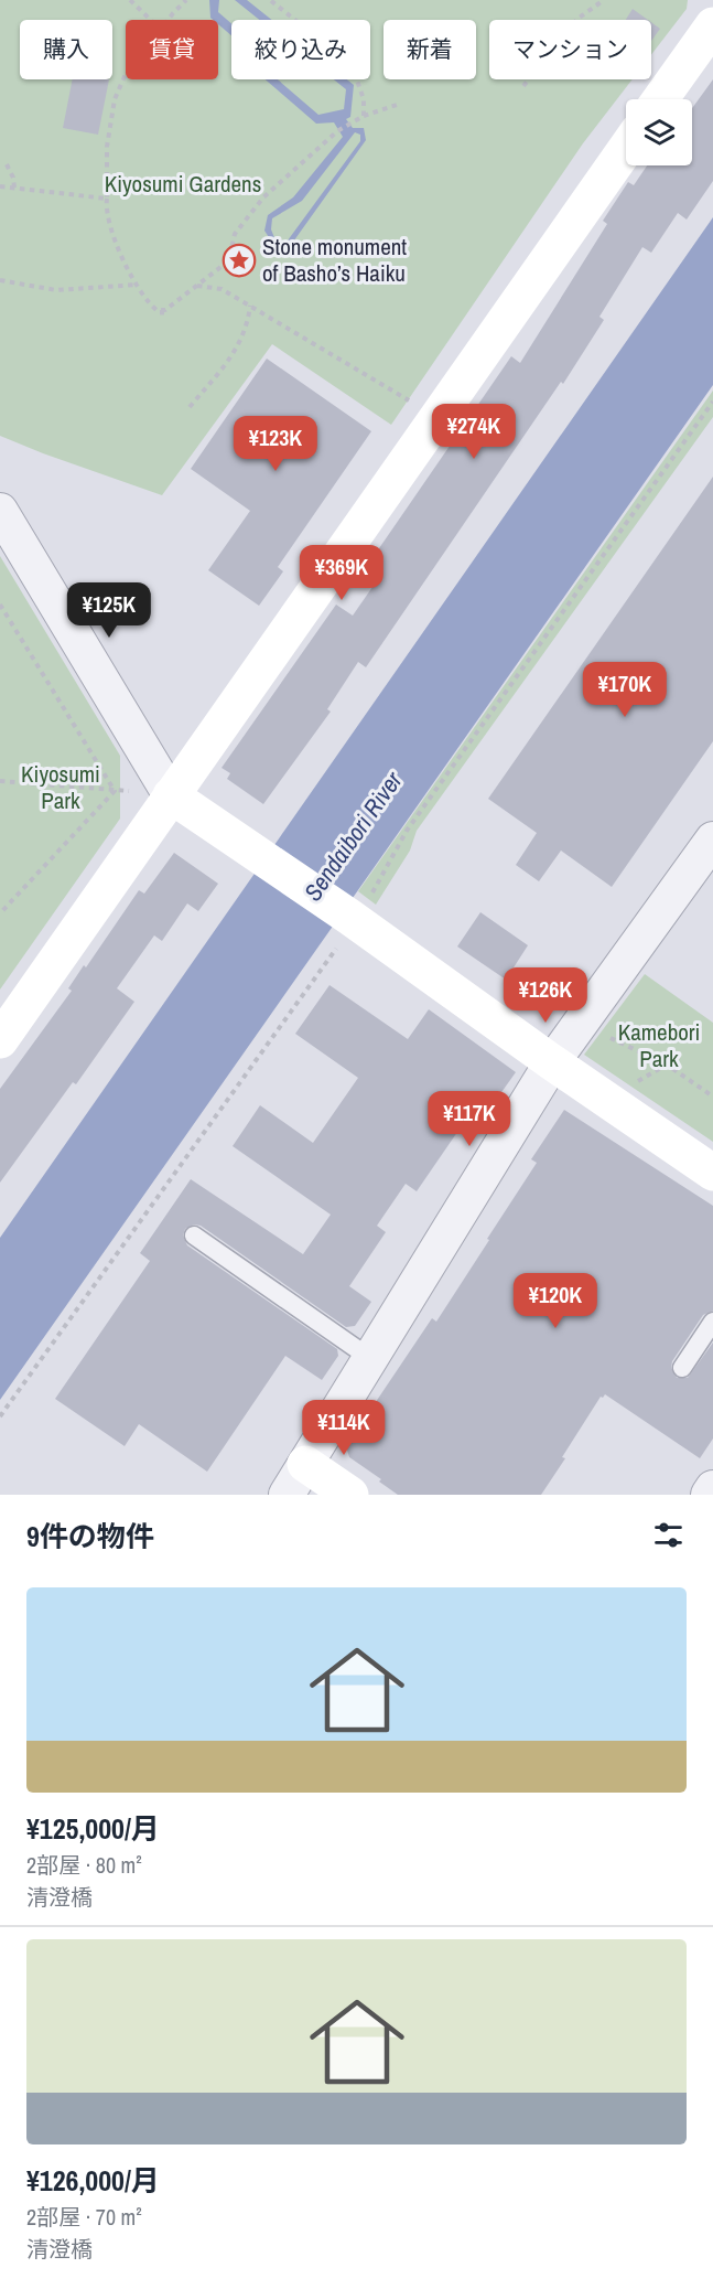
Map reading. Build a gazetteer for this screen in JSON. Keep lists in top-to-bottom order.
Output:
{
  "water": ["Sendaibori River"],
  "parks": ["Kiyosumi Gardens", "Kiyosumi Park", "Kamebori Park"],
  "places": {
    "place": ["Stone monument of Basho’s Haiku"]
  },
  "page": {
    "chip": [
      "購入",
      "賃貸",
      "絞り込み",
      "新着",
      "マンション"
    ],
    "price": [
      "¥274K",
      "¥123K",
      "¥369K",
      "¥125K",
      "¥170K",
      "¥126K",
      "¥117K",
      "¥120K",
      "¥114K"
    ],
    "heading": "9件の物件",
    "list": [
      {
        "name": "¥125,000/月",
        "note": "2部屋 · 80 m² · 清澄橋"
      },
      {
        "name": "¥126,000/月",
        "note": "2部屋 · 70 m² · 清澄橋"
      }
    ]
  }
}
